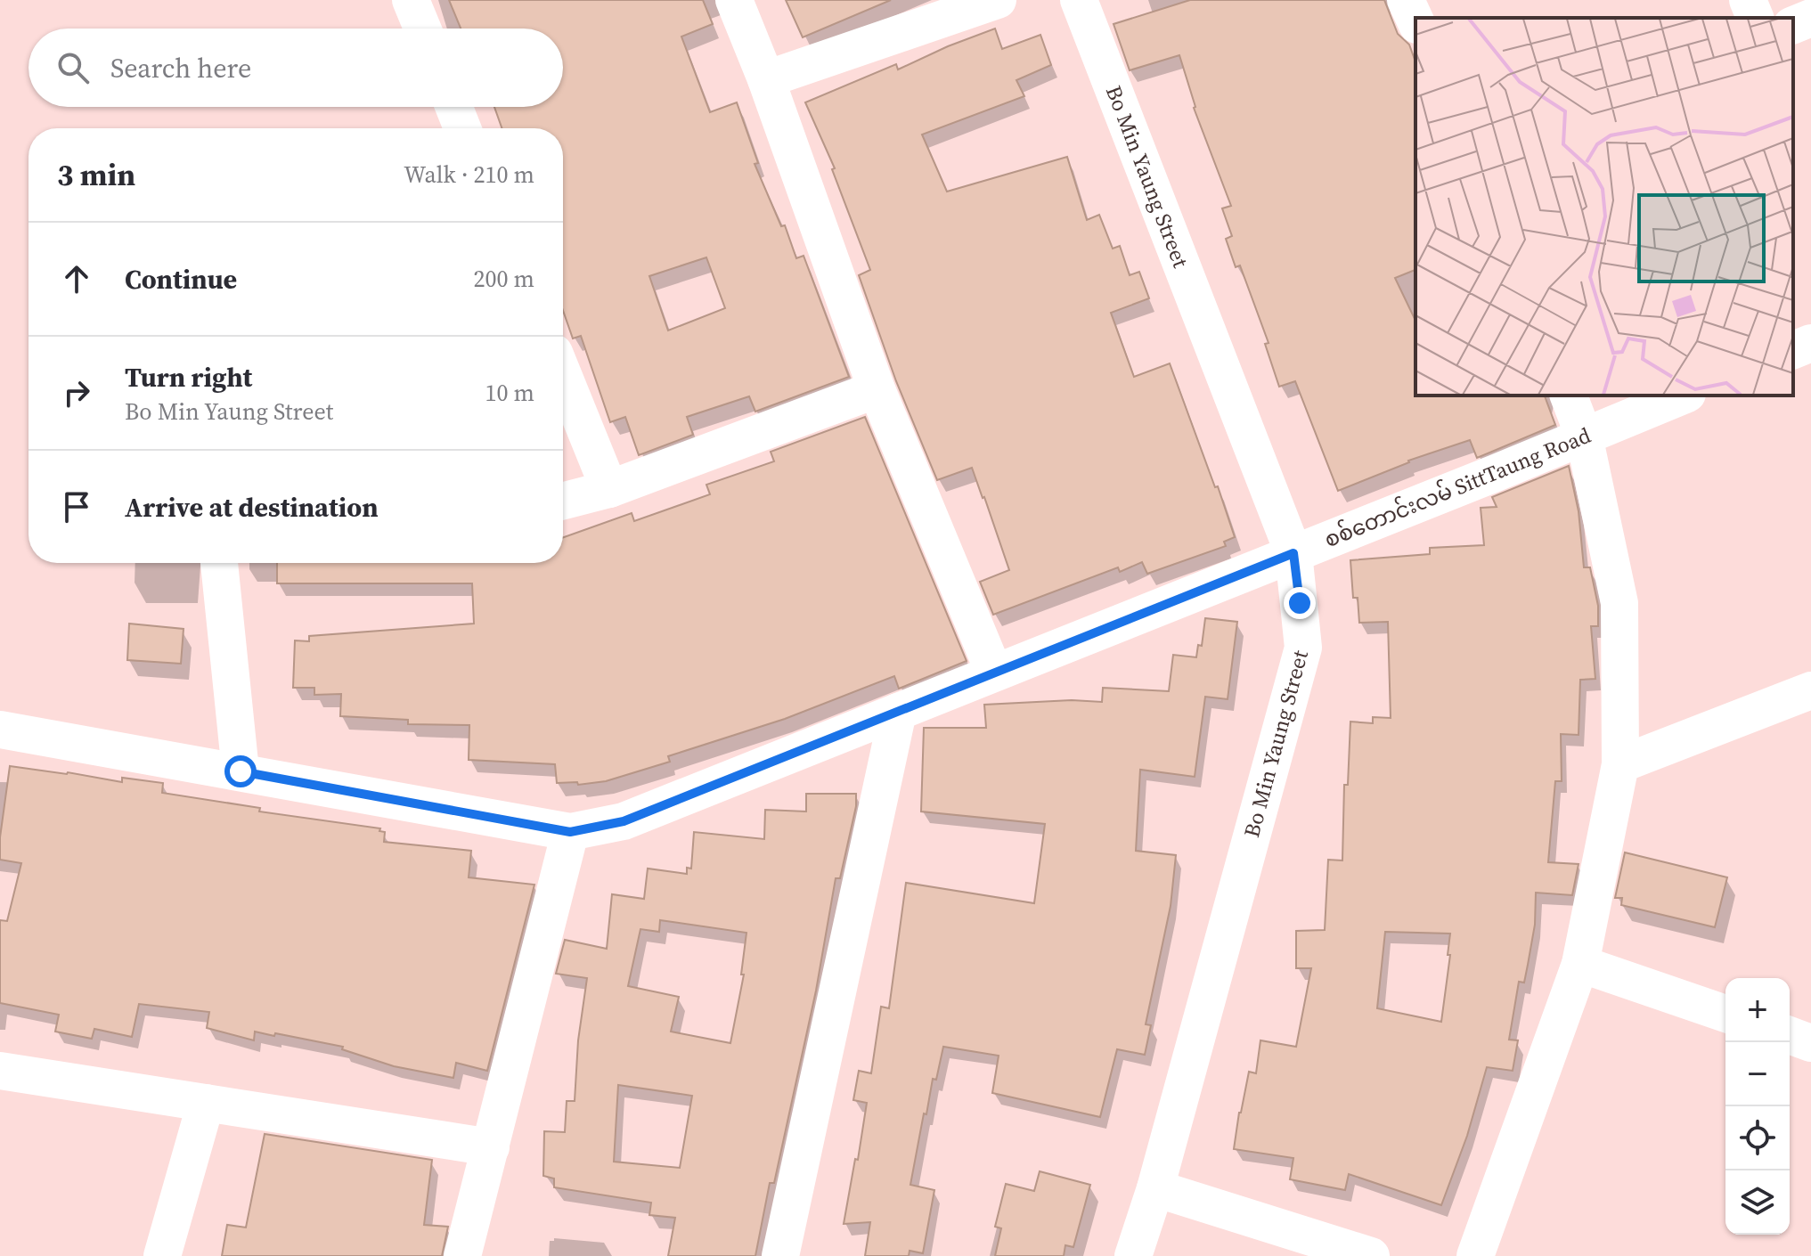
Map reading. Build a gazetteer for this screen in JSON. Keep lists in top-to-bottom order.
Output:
{
  "streets": {
    "street": ["Bo Min Yaung Street", "စစ်တောင်းလမ် SittTaung Road"]
  },
  "crossings": [
    ["Bo Min Yaung Street", "စစ်တောင်းလမ် SittTaung Road"]
  ],
  "page": {
    "search": "Search here",
    "heading": ["3 min", "Walk · 210 m"],
    "list": [
      ["Continue", "200 m"],
      ["Turn right", "Bo Min Yaung Street", "10 m"],
      "Arrive at destination"
    ],
    "map_buttons": ["+", "−"]
  }
}
